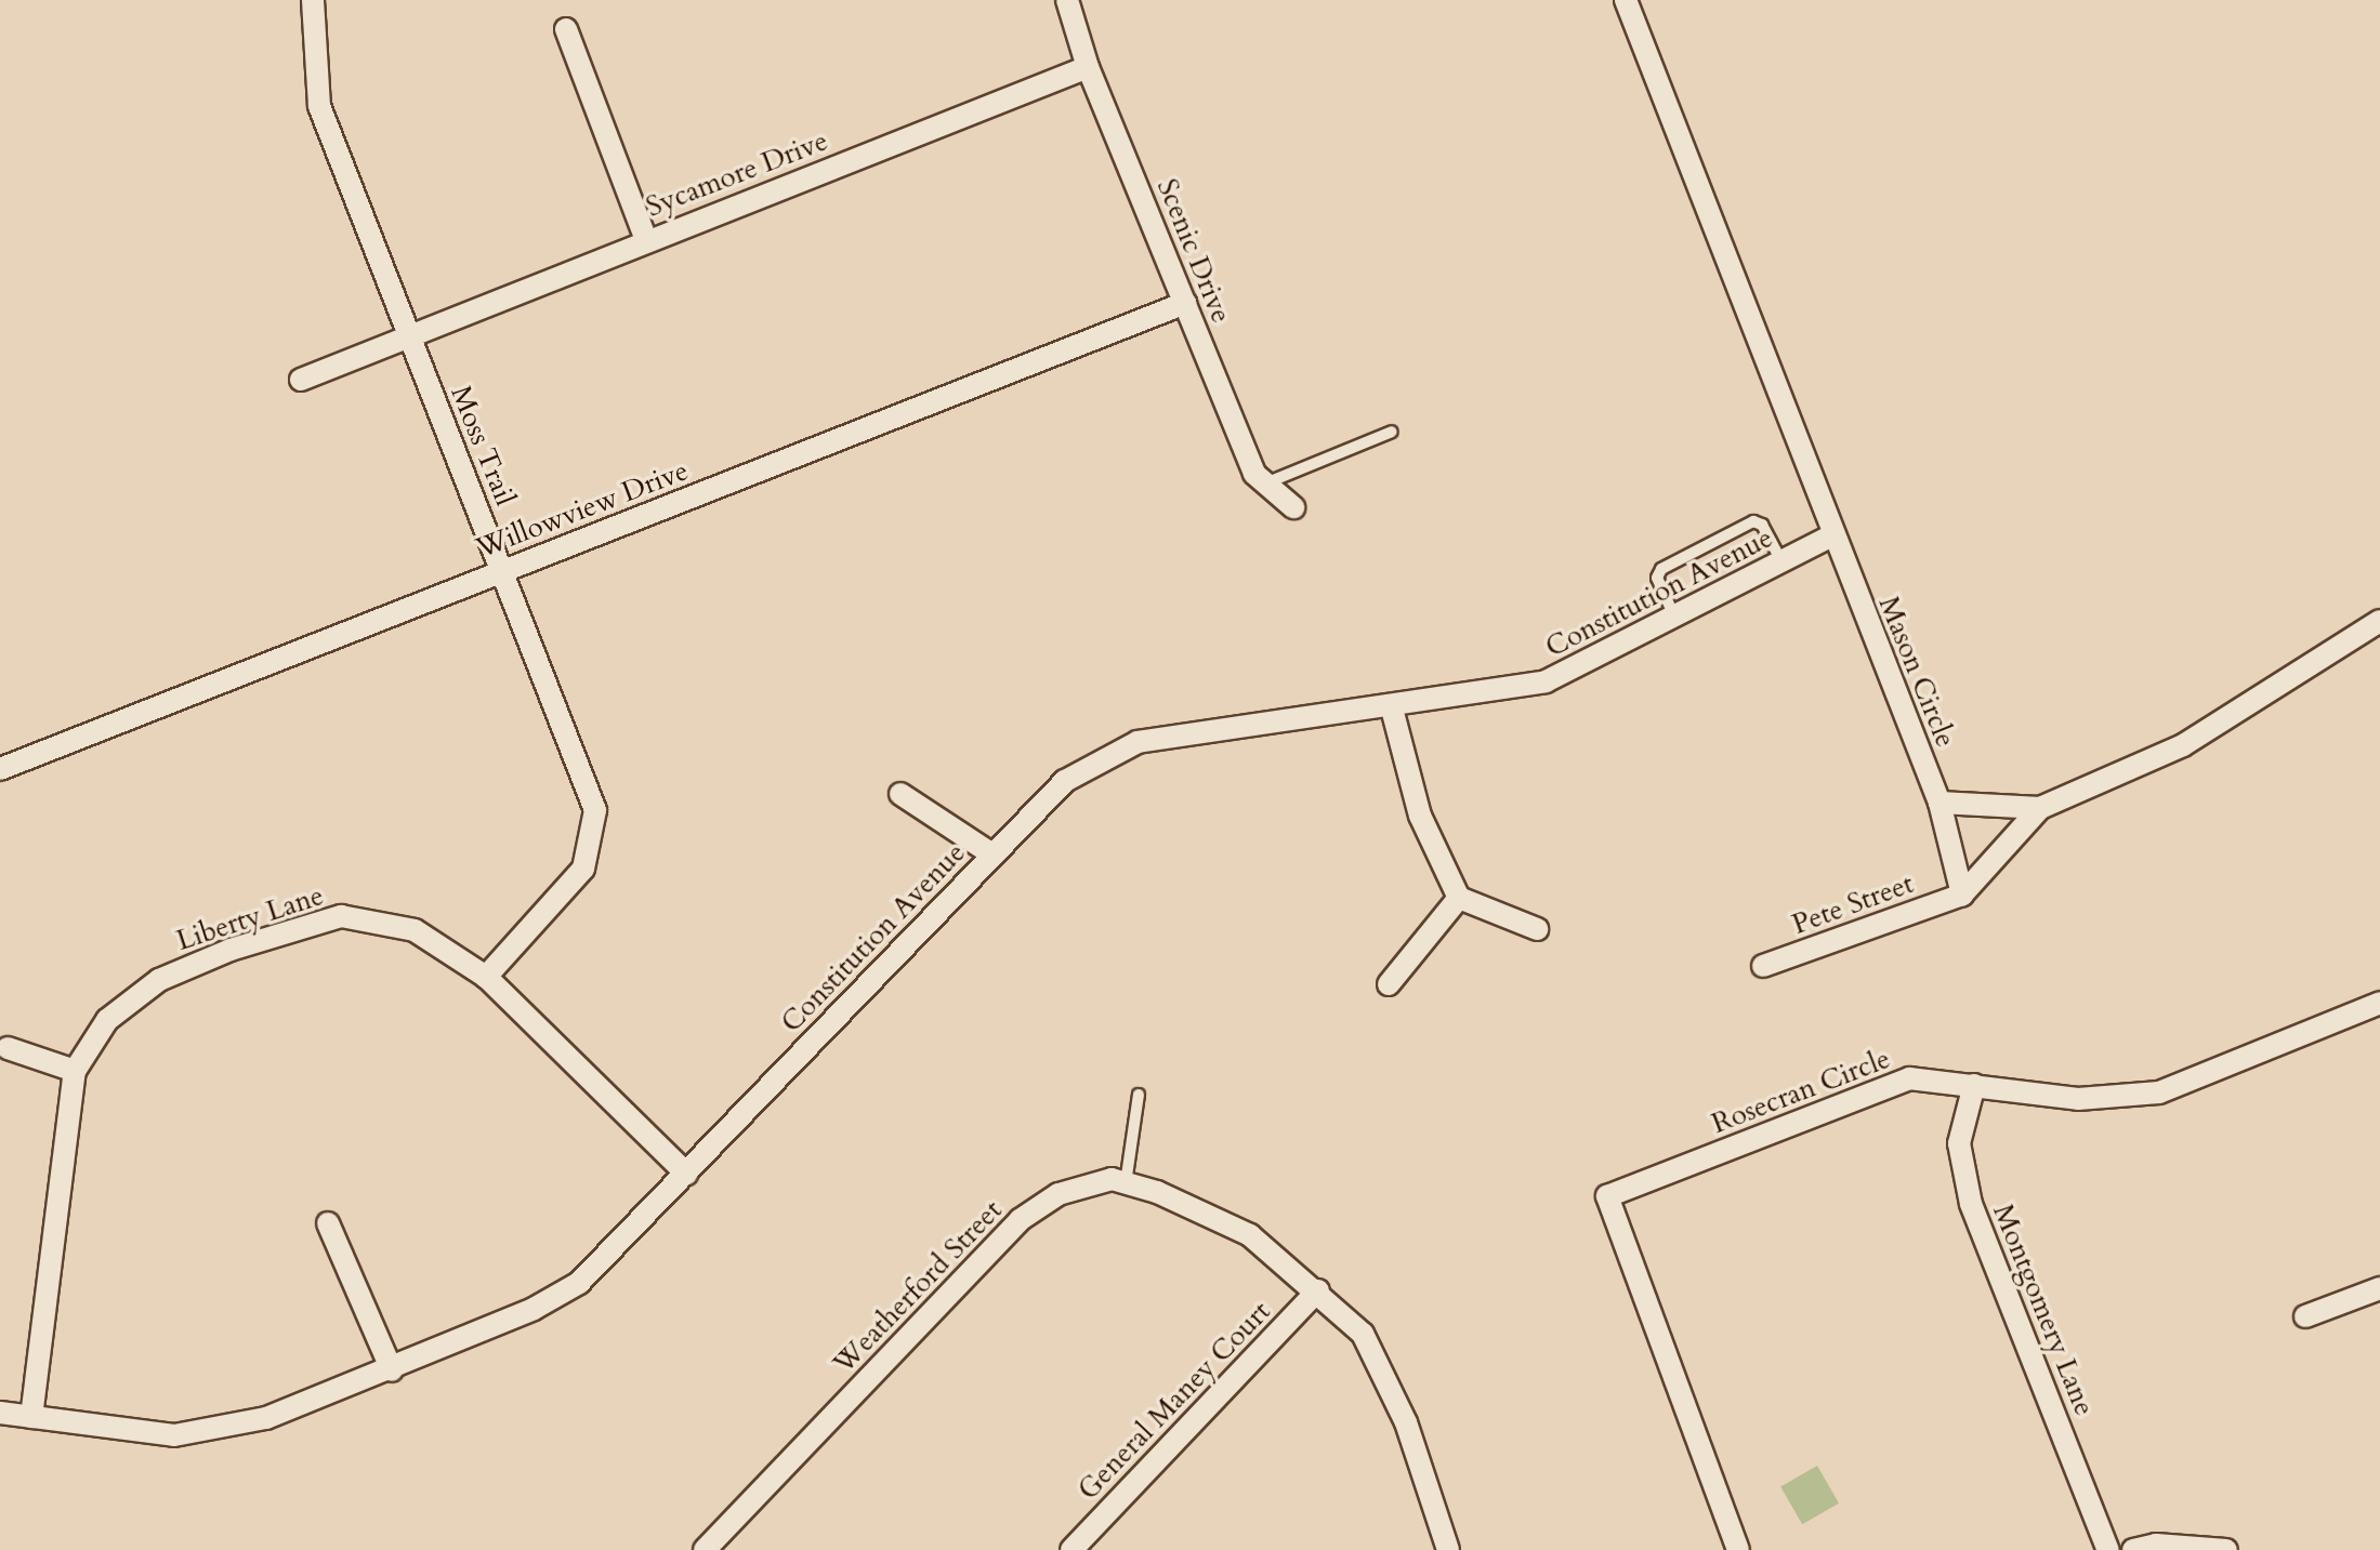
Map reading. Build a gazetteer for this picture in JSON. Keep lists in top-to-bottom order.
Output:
{
  "streets": {
    "street": [
      "Sycamore Drive",
      "Scenic Drive",
      "Moss Trail",
      "Willowview Drive",
      "Constitution Avenue",
      "Mason Circle",
      "Pete Street",
      "Liberty Lane",
      "Rosecran Circle",
      "Weatherford Street",
      "Montgomery Lane",
      "General Maney Court"
    ]
  },
  "crossings": [
    ["Sycamore Drive", "Scenic Drive"],
    ["Sycamore Drive", "Moss Trail"],
    ["Scenic Drive", "Willowview Drive"],
    ["Moss Trail", "Willowview Drive"],
    ["Moss Trail", "Liberty Lane"],
    ["Constitution Avenue", "Mason Circle"],
    ["Constitution Avenue", "Liberty Lane"],
    ["Mason Circle", "Pete Street"],
    ["Rosecran Circle", "Montgomery Lane"],
    ["Weatherford Street", "General Maney Court"]
  ]
}
